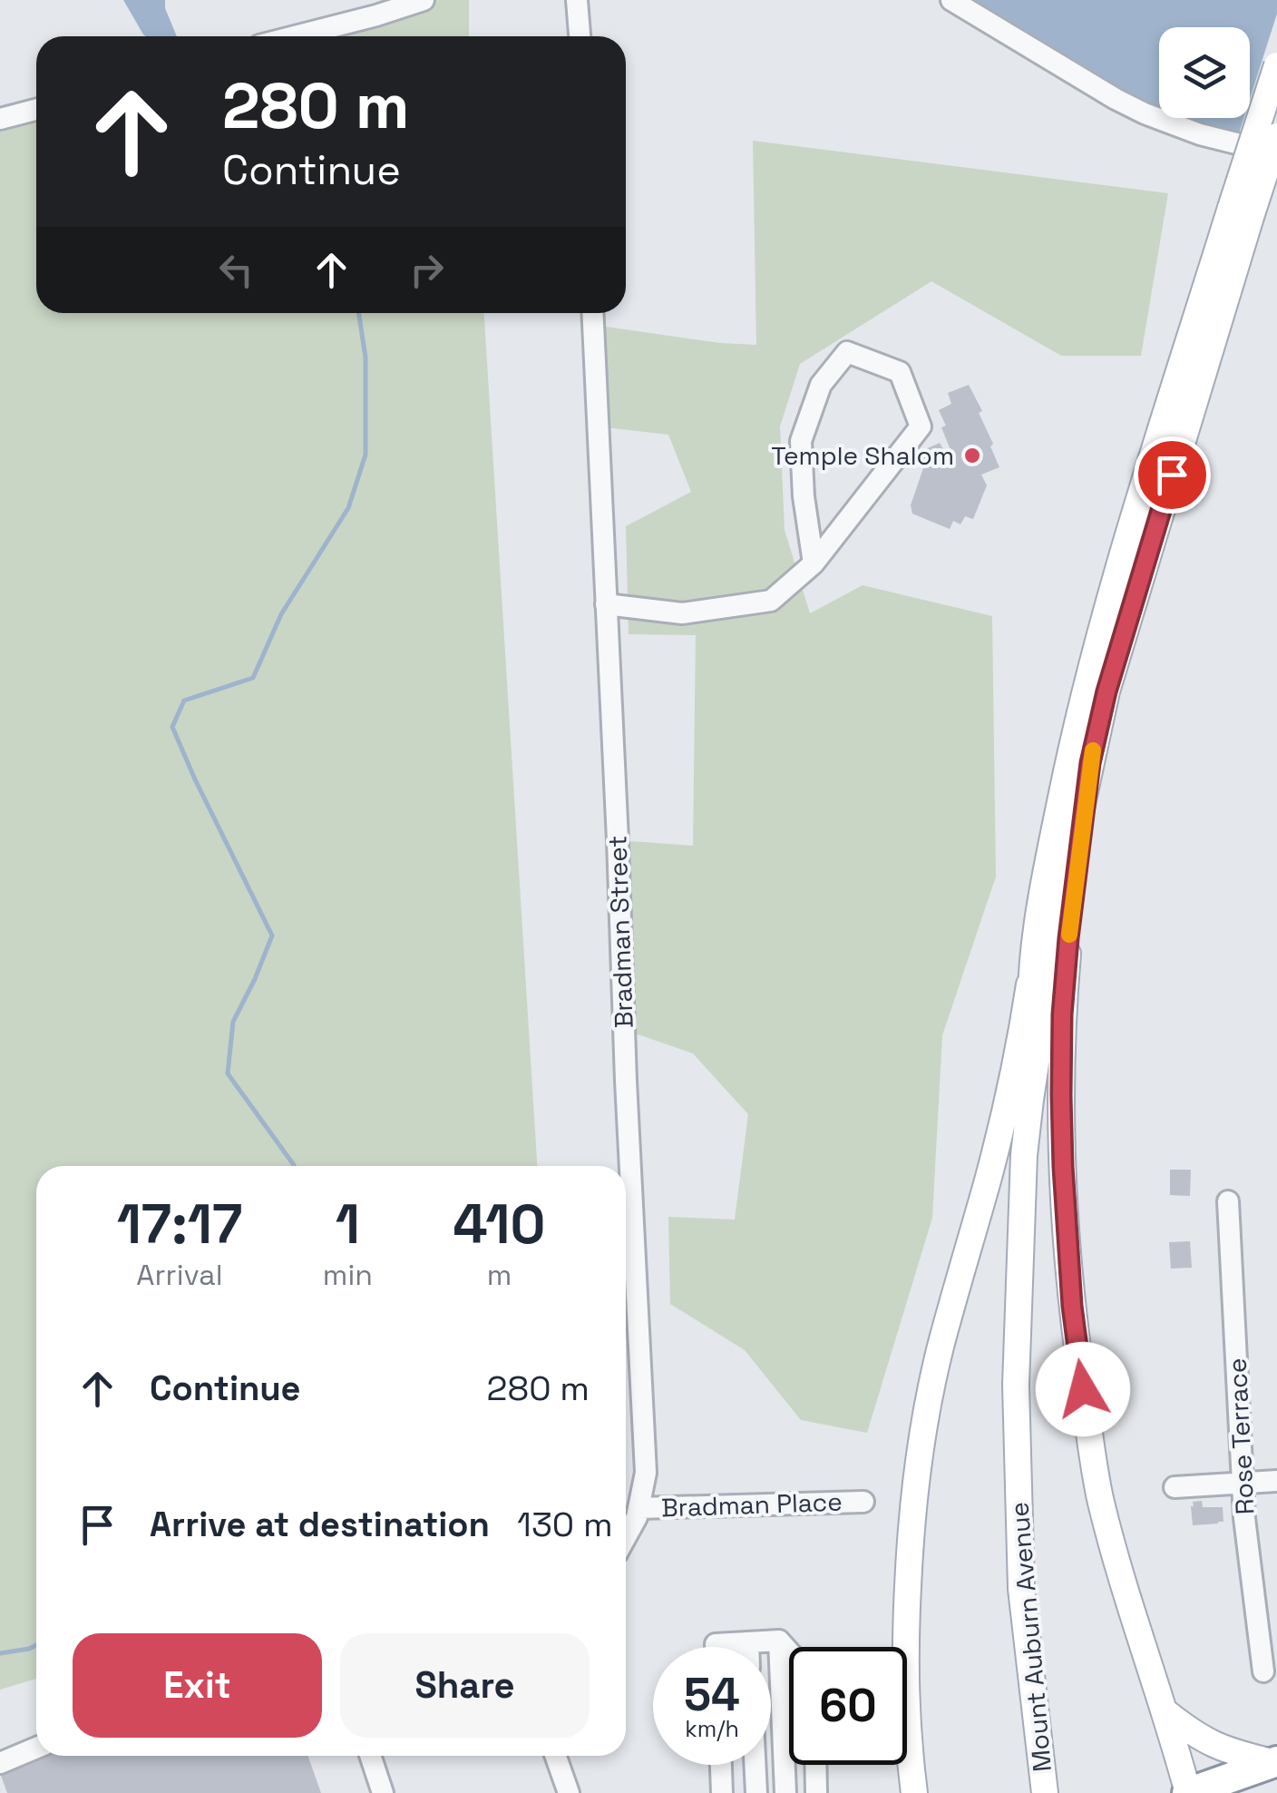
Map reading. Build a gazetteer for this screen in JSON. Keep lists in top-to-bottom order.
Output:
{
  "streets": {
    "main road": ["Mount Auburn Avenue"],
    "street": ["Bradman Street", "Rose Terrace", "Bradman Place"]
  },
  "crossings": [
    ["Bradman Street", "Bradman Place"]
  ],
  "places": ["Temple Shalom"],
  "page": {
    "turn": ["280 m", "Continue"],
    "eta": [
      "17:17",
      "Arrival",
      "1",
      "min",
      "410",
      "m"
    ],
    "list": [
      {
        "name": "Continue",
        "value": "280 m"
      },
      {
        "name": "Arrive at destination",
        "value": "130 m"
      }
    ],
    "buttons": ["Exit", "Share"],
    "speed": "54 km/h",
    "limit": "60"
  }
}
